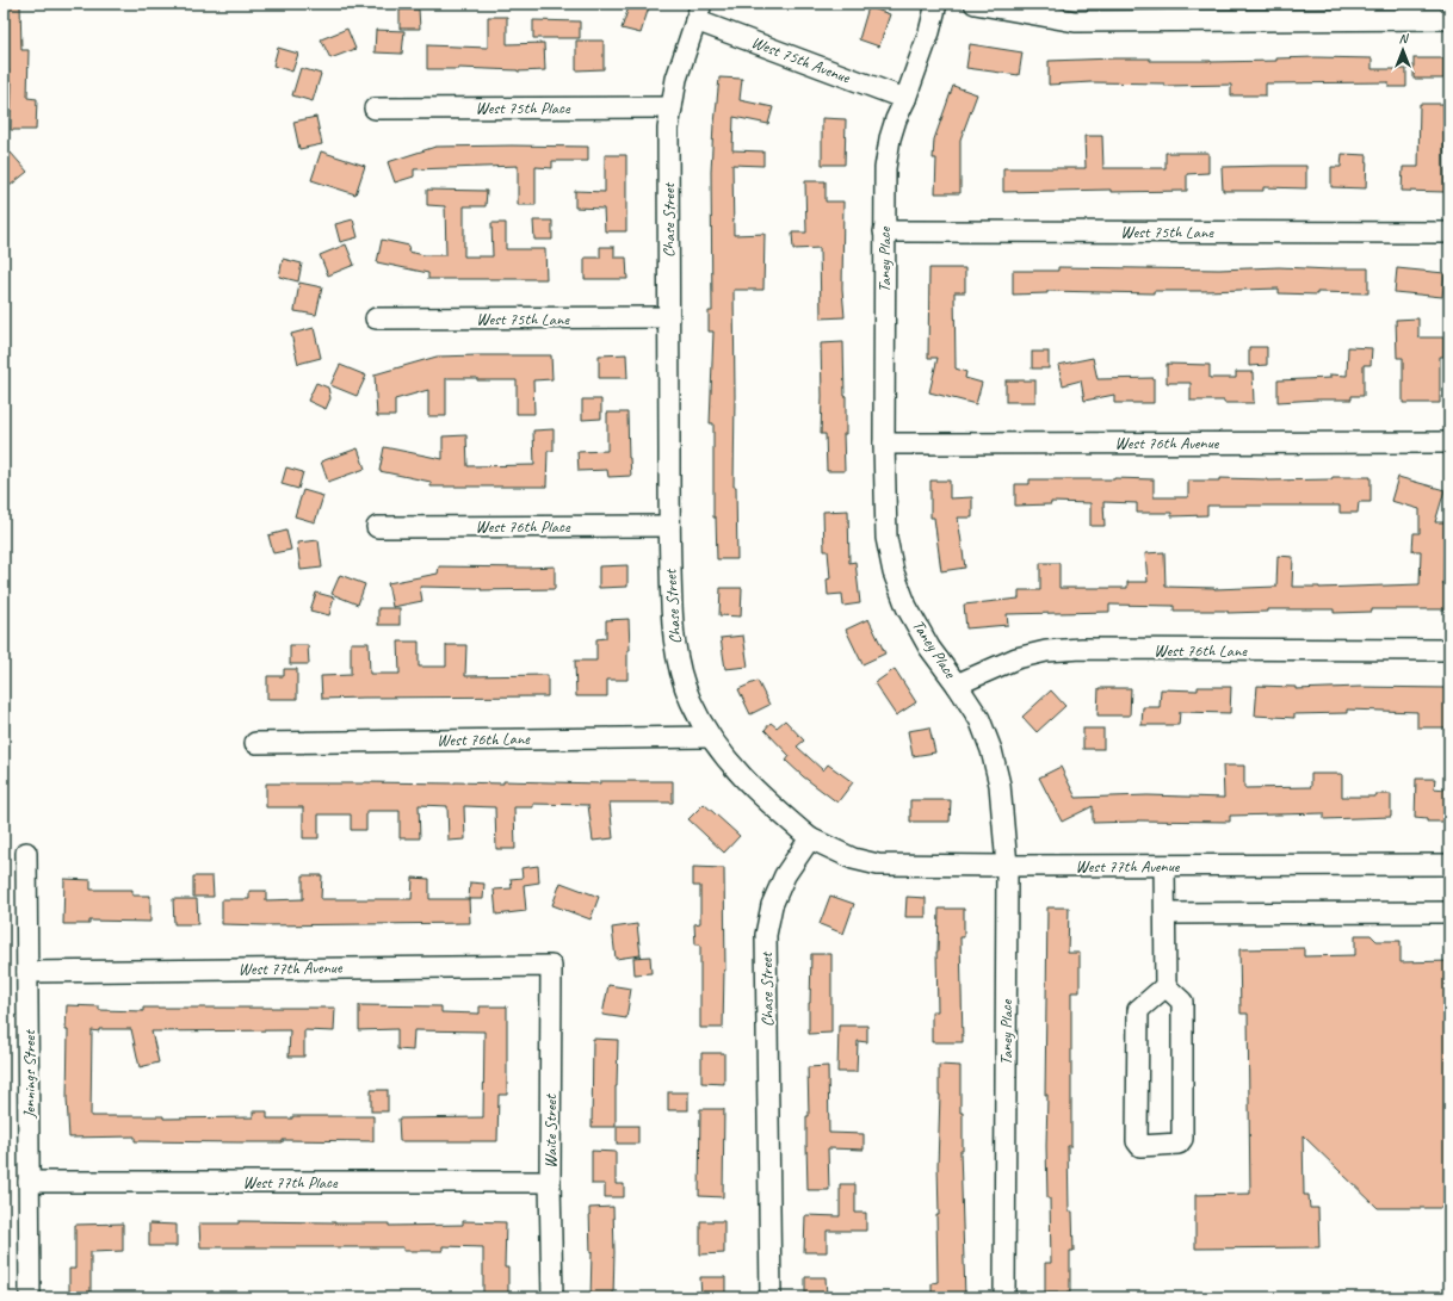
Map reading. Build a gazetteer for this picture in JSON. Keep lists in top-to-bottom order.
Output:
{
  "streets": {
    "street": [
      "West 75th Avenue",
      "West 75th Place",
      "Chase Street",
      "West 75th Lane",
      "Taney Place",
      "West 76th Avenue",
      "West 76th Place",
      "West 76th Lane",
      "West 77th Avenue",
      "Jennings Street",
      "Waite Street",
      "West 77th Place"
    ]
  },
  "crossings": [
    ["West 75th Avenue", "Chase Street"],
    ["West 75th Avenue", "Taney Place"],
    ["West 75th Place", "Chase Street"],
    ["Chase Street", "West 75th Lane"],
    ["Chase Street", "West 76th Place"],
    ["Chase Street", "West 76th Lane"],
    ["Chase Street", "West 77th Avenue"],
    ["West 75th Lane", "Taney Place"],
    ["Taney Place", "West 76th Avenue"],
    ["Taney Place", "West 76th Lane"],
    ["Taney Place", "West 77th Avenue"],
    ["West 77th Avenue", "Jennings Street"],
    ["West 77th Avenue", "Waite Street"],
    ["Jennings Street", "West 77th Place"],
    ["Waite Street", "West 77th Place"]
  ],
  "north": "top"
}
